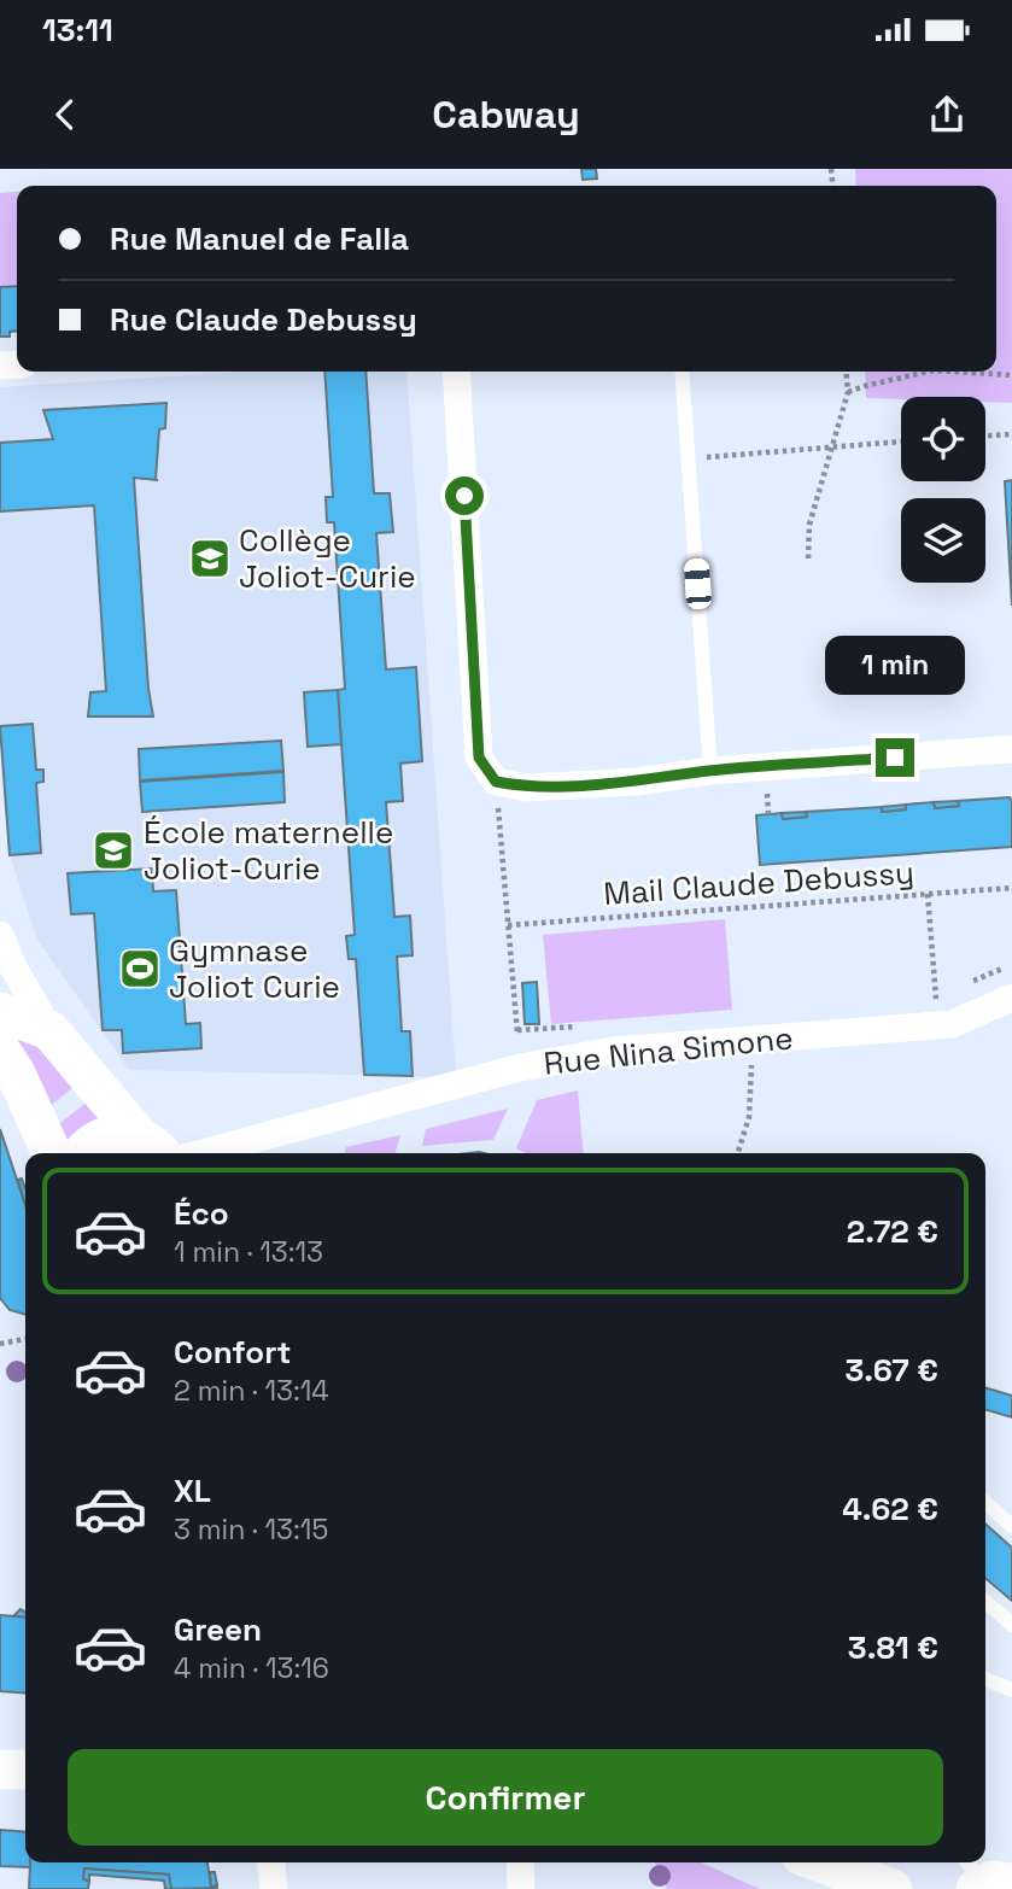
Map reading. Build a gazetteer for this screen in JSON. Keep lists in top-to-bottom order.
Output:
{
  "streets": {
    "street": ["Rue Nina Simone"],
    "path": ["Mail Claude Debussy"]
  },
  "places": {
    "school or university": ["Collège Joliot-Curie", "École maternelle Joliot-Curie"],
    "sports": ["Gymnase Joliot Curie"]
  },
  "page": {
    "status": "13:11",
    "header": "Cabway",
    "banner": ["Rue Manuel de Falla", "Rue Claude Debussy"],
    "bubble": "1 min",
    "list": [
      {
        "name": "Éco",
        "note": "1 min · 13:13",
        "value": "2.72 €"
      },
      {
        "name": "Confort",
        "note": "2 min · 13:14",
        "value": "3.67 €"
      },
      {
        "name": "XL",
        "note": "3 min · 13:15",
        "value": "4.62 €"
      },
      {
        "name": "Green",
        "note": "4 min · 13:16",
        "value": "3.81 €"
      }
    ],
    "buttons": "Confirmer"
  }
}
